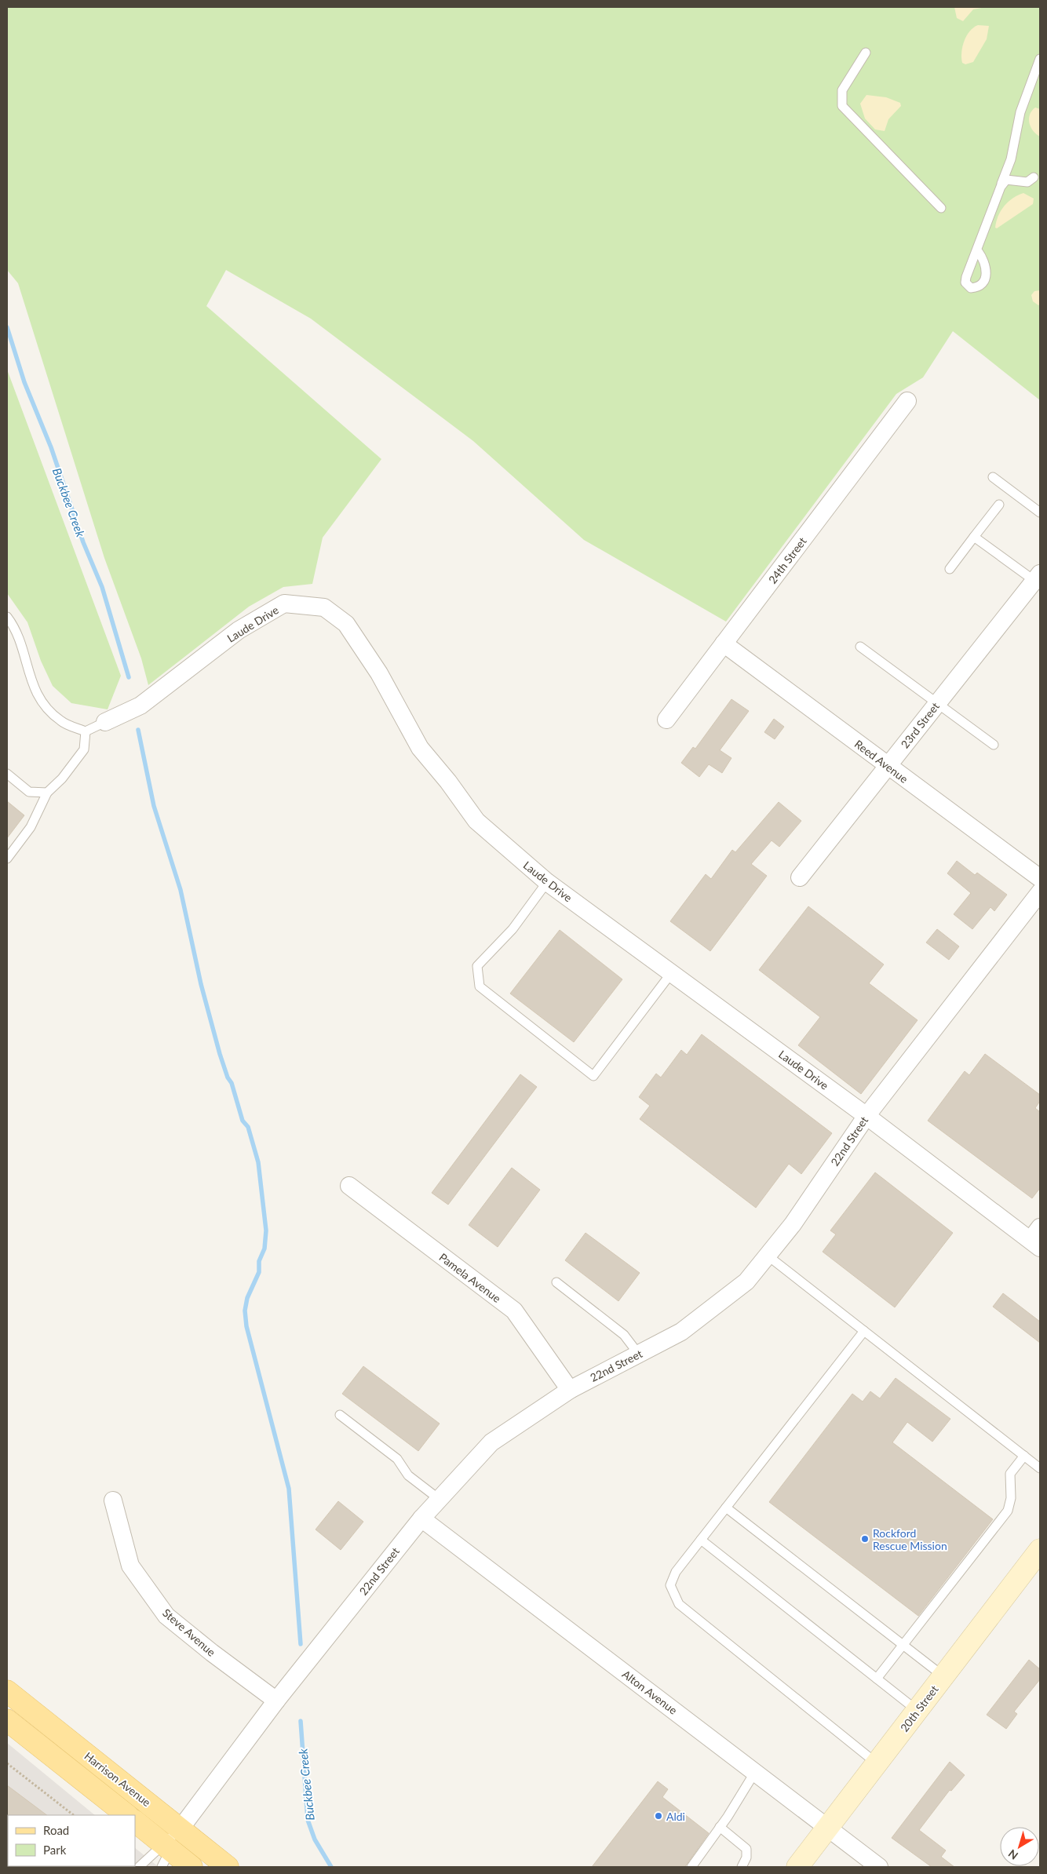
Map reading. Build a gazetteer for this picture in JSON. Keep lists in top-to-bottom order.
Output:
{
  "streets": {
    "main road": ["Harrison Avenue"],
    "street": [
      "24th Street",
      "Laude Drive",
      "23rd Street",
      "Reed Avenue",
      "22nd Street",
      "Pamela Avenue",
      "Steve Avenue",
      "Alton Avenue",
      "20th Street"
    ]
  },
  "crossings": [
    ["24th Street", "Reed Avenue"],
    ["Laude Drive", "22nd Street"],
    ["23rd Street", "Reed Avenue"],
    ["22nd Street", "Pamela Avenue"],
    ["22nd Street", "Steve Avenue"],
    ["22nd Street", "Alton Avenue"],
    ["22nd Street", "Harrison Avenue"],
    ["Alton Avenue", "20th Street"]
  ],
  "water": ["Buckbee Creek"],
  "places": ["Rockford Rescue Mission", "Aldi"],
  "legend": ["Road", "Park"],
  "north": "bottom left"
}
